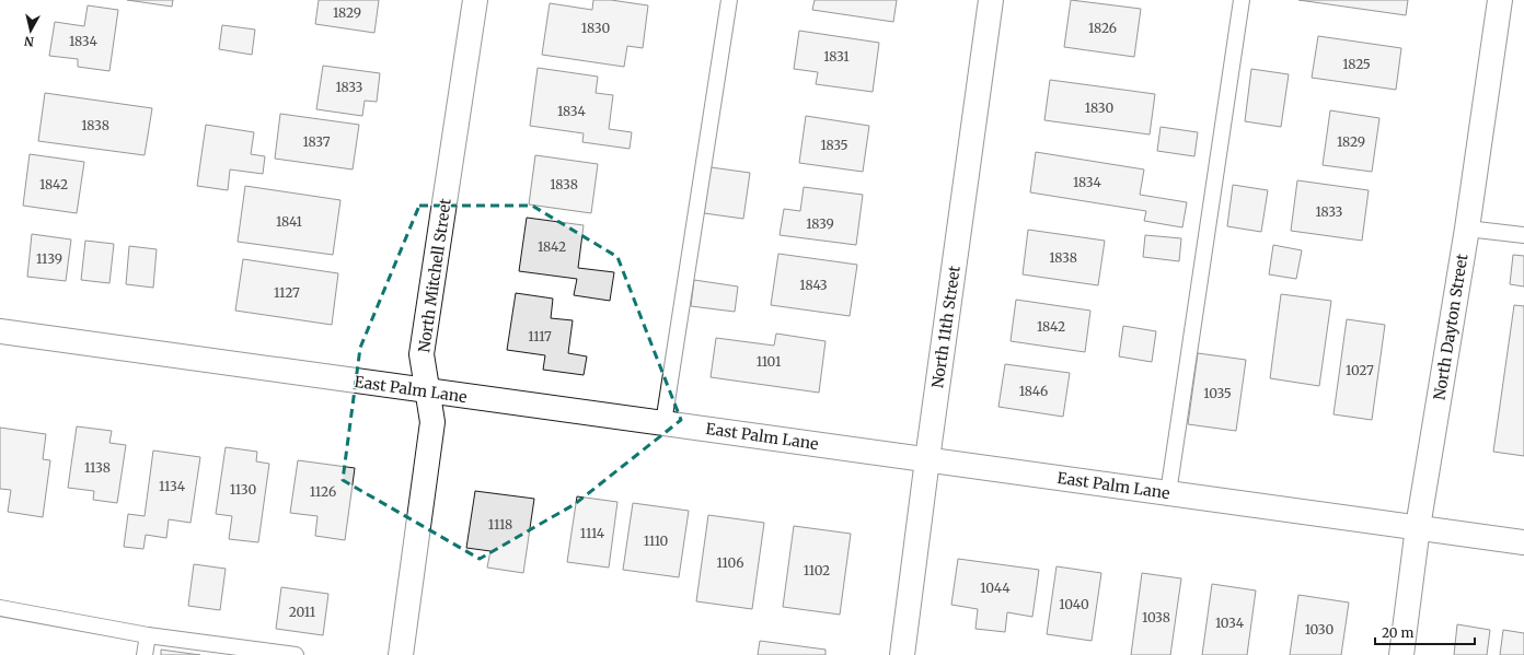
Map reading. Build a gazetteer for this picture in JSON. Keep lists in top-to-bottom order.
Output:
{
  "streets": {
    "street": [
      "North Mitchell Street",
      "North 11th Street",
      "North Dayton Street",
      "East Palm Lane"
    ]
  },
  "crossings": [
    ["North Mitchell Street", "East Palm Lane"],
    ["North 11th Street", "East Palm Lane"],
    ["North Dayton Street", "East Palm Lane"]
  ],
  "house_numbers": [
    "1829",
    "1830",
    "1826",
    "1834",
    "1831",
    "1825",
    "1833",
    "1830",
    "1834",
    "1838",
    "1837",
    "1829",
    "1835",
    "1834",
    "1842",
    "1838",
    "1833",
    "1841",
    "1839",
    "1842",
    "1838",
    "1139",
    "1843",
    "1127",
    "1842",
    "1117",
    "1101",
    "1027",
    "1846",
    "1035",
    "1138",
    "1134",
    "1130",
    "1126",
    "1118",
    "1114",
    "1110",
    "1106",
    "1102",
    "1044",
    "1040",
    "2011",
    "1038",
    "1034",
    "1030"
  ],
  "scale_bar": "20 m",
  "north": "bottom"
}
